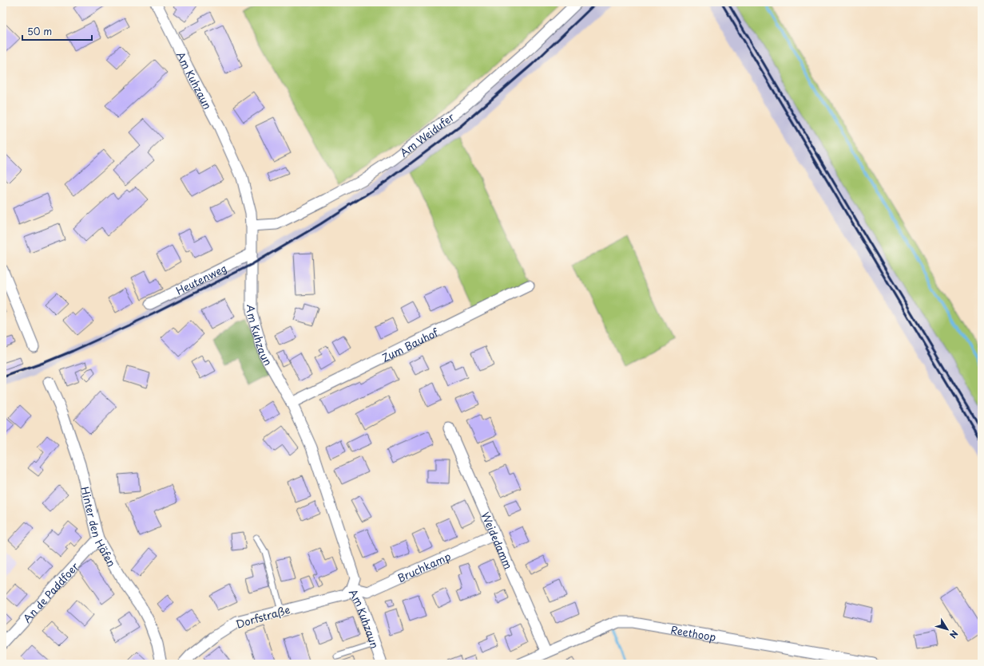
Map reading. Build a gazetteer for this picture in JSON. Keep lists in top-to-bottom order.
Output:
{
  "streets": {
    "street": [
      "Am Kuhzaun",
      "Am Weidufer",
      "Heutenweg",
      "Zum Bauhof",
      "Hinter den Höfen",
      "Weidedamm",
      "Bruchkamp",
      "An de Paddfoer",
      "Dorfstraße",
      "Reethoop"
    ]
  },
  "crossings": [
    ["Am Kuhzaun", "Am Weidufer"],
    ["Am Kuhzaun", "Heutenweg"],
    ["Am Kuhzaun", "Zum Bauhof"],
    ["Am Kuhzaun", "Bruchkamp"],
    ["Am Kuhzaun", "Dorfstraße"],
    ["Hinter den Höfen", "An de Paddfoer"],
    ["Weidedamm", "Bruchkamp"],
    ["Weidedamm", "Reethoop"],
    ["Bruchkamp", "Dorfstraße"]
  ],
  "scale_bar": "50 m",
  "north": "bottom right"
}
